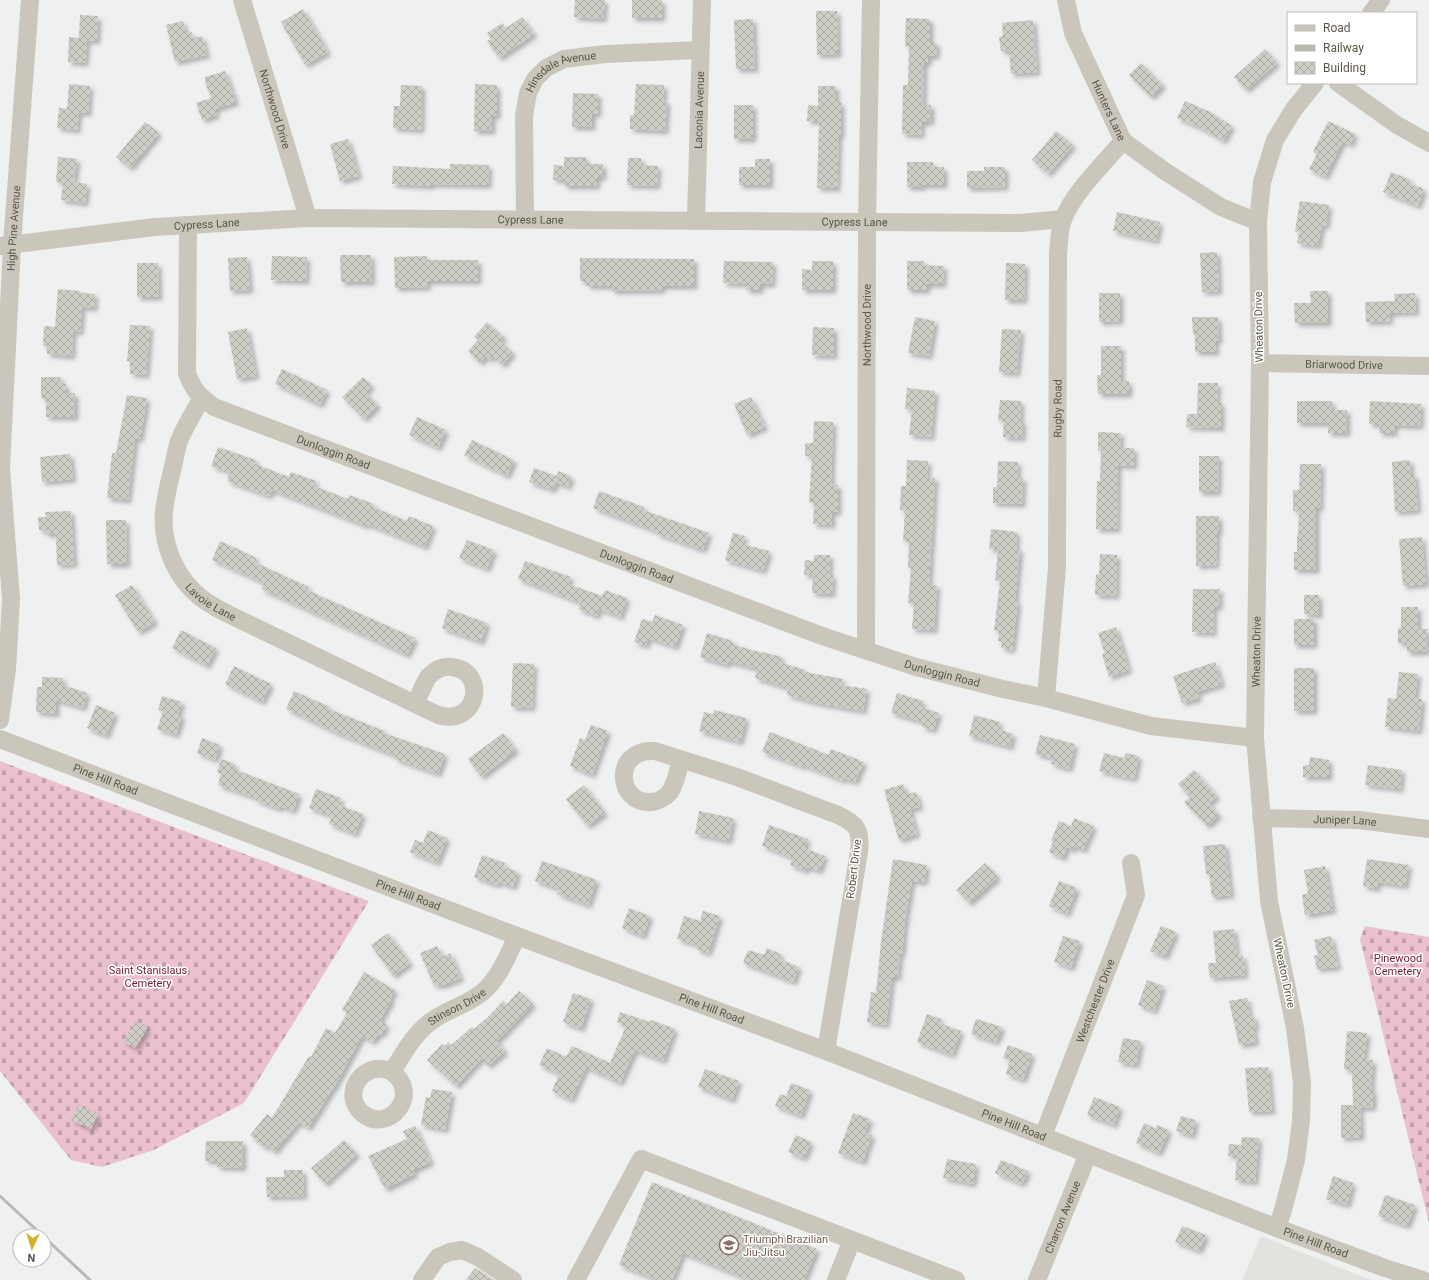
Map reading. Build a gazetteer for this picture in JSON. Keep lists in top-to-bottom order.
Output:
{
  "streets": {
    "street": [
      "Hinsdale Avenue",
      "Northwood Drive",
      "Laconia Avenue",
      "Hunters Lane",
      "Cypress Lane",
      "High Pine Avenue",
      "Wheaton Drive",
      "Briarwood Drive",
      "Rugby Road",
      "Dunloggin Road",
      "Lavoie Lane",
      "Pine Hill Road",
      "Juniper Lane",
      "Robert Drive",
      "Westchester Drive",
      "Stinson Drive",
      "Charron Avenue"
    ]
  },
  "crossings": [
    ["Hinsdale Avenue", "Laconia Avenue"],
    ["Hinsdale Avenue", "Cypress Lane"],
    ["Northwood Drive", "Cypress Lane"],
    ["Northwood Drive", "Dunloggin Road"],
    ["Laconia Avenue", "Cypress Lane"],
    ["Hunters Lane", "Wheaton Drive"],
    ["Hunters Lane", "Rugby Road"],
    ["Cypress Lane", "High Pine Avenue"],
    ["Cypress Lane", "Rugby Road"],
    ["Cypress Lane", "Dunloggin Road"],
    ["Wheaton Drive", "Briarwood Drive"],
    ["Wheaton Drive", "Dunloggin Road"],
    ["Wheaton Drive", "Pine Hill Road"],
    ["Wheaton Drive", "Juniper Lane"],
    ["Rugby Road", "Dunloggin Road"],
    ["Dunloggin Road", "Lavoie Lane"],
    ["Pine Hill Road", "Robert Drive"],
    ["Pine Hill Road", "Westchester Drive"],
    ["Pine Hill Road", "Stinson Drive"],
    ["Pine Hill Road", "Charron Avenue"]
  ],
  "parks": ["Pinewood Cemetery", "Saint Stanislaus Cemetery"],
  "places": {
    "school or university": ["Triumph Brazilian Jiu-Jitsu"]
  },
  "legend": ["Road", "Railway", "Building"],
  "north": "bottom"
}
